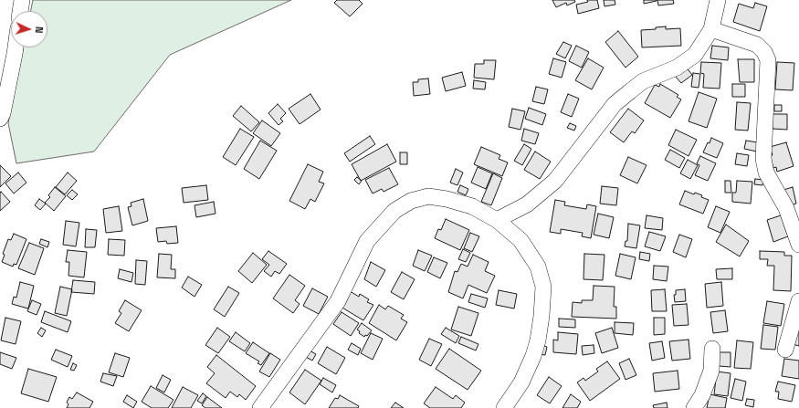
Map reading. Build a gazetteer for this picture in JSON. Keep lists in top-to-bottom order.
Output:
{
  "north": "right"
}
